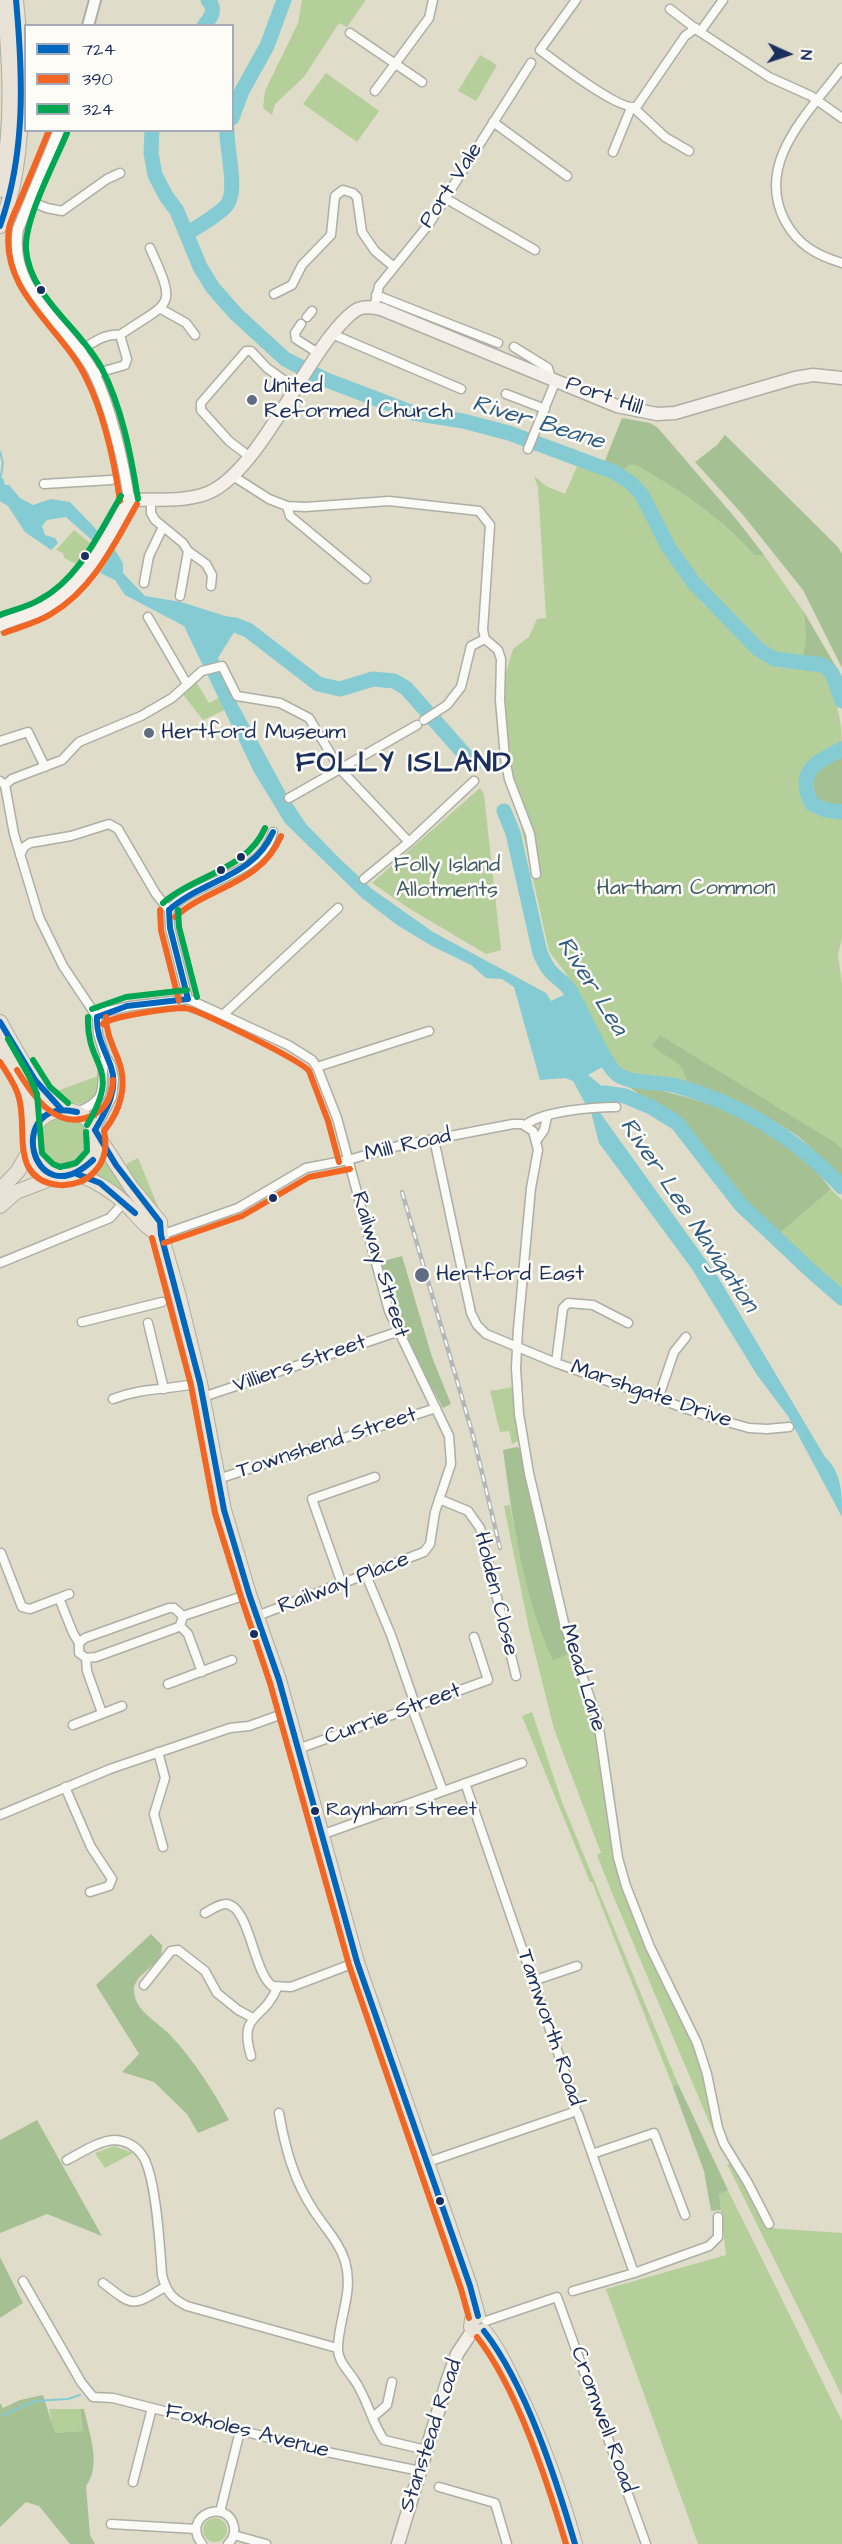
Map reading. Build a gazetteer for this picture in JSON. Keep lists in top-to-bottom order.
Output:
{
  "streets": {
    "main road": ["Port Hill", "Stanstead Road"],
    "street": [
      "Port Vale",
      "Mill Road",
      "Railway Street",
      "Villiers Street",
      "Marshgate Drive",
      "Townshend Street",
      "Railway Place",
      "Holden Close",
      "Mead Lane",
      "Currie Street",
      "Tamworth Road",
      "Cromwell Road",
      "Foxholes Avenue"
    ]
  },
  "crossings": [
    ["Port Vale", "Port Hill"],
    ["Mill Road", "Railway Street"],
    ["Mill Road", "Marshgate Drive"],
    ["Railway Street", "Villiers Street"],
    ["Railway Street", "Townshend Street"],
    ["Railway Street", "Railway Place"],
    ["Railway Street", "Holden Close"],
    ["Marshgate Drive", "Mead Lane"],
    ["Cromwell Road", "Stanstead Road"],
    ["Foxholes Avenue", "Stanstead Road"]
  ],
  "districts": ["FOLLY ISLAND"],
  "water": ["River Beane", "River Lea", "River Lee Navigation"],
  "parks": ["Folly Island Allotments", "Hartham Common"],
  "places": [
    "United Reformed Church",
    "Hertford Museum",
    "Hertford East",
    "Raynham Street"
  ],
  "lines": ["transit line 724", "transit line 390", "transit line 324"],
  "legend": ["724", "390", "324"],
  "north": "right"
}
